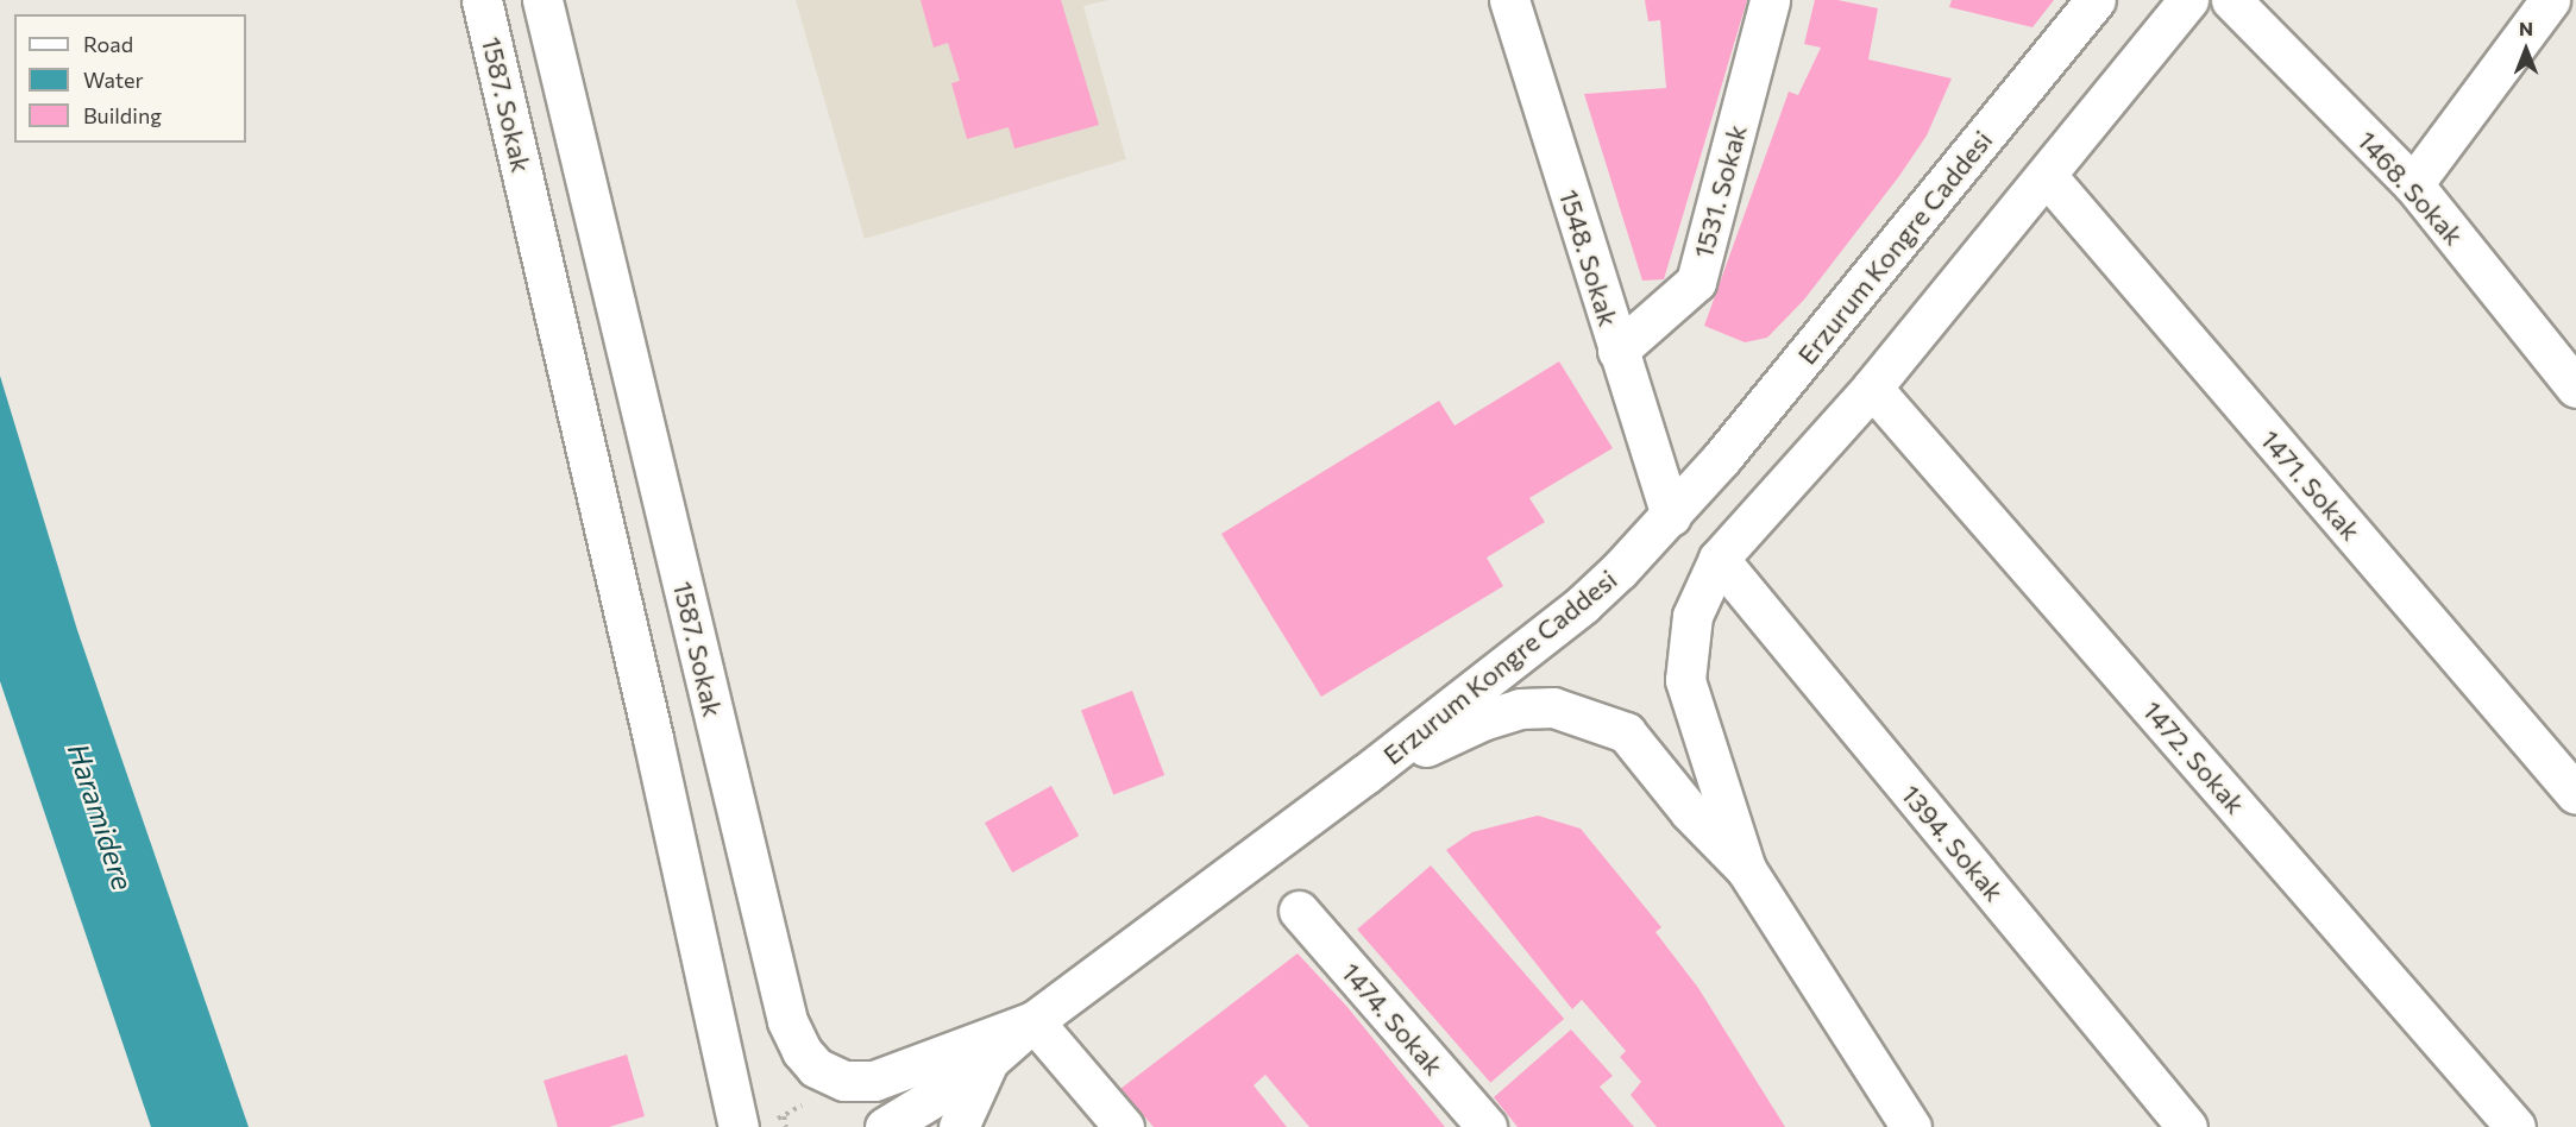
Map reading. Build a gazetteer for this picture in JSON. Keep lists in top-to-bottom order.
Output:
{
  "streets": {
    "main road": [
      "1587. Sokak",
      "1468. Sokak",
      "1531. Sokak",
      "Erzurum Kongre Caddesi",
      "1548. Sokak",
      "1471. Sokak",
      "1472. Sokak",
      "1394. Sokak",
      "1474. Sokak"
    ]
  },
  "crossings": [
    ["1587. Sokak", "Erzurum Kongre Caddesi"],
    ["1531. Sokak", "1548. Sokak"],
    ["Erzurum Kongre Caddesi", "1548. Sokak"]
  ],
  "water": ["Haramidere"],
  "legend": ["Road", "Water", "Building"],
  "north": "top"
}
